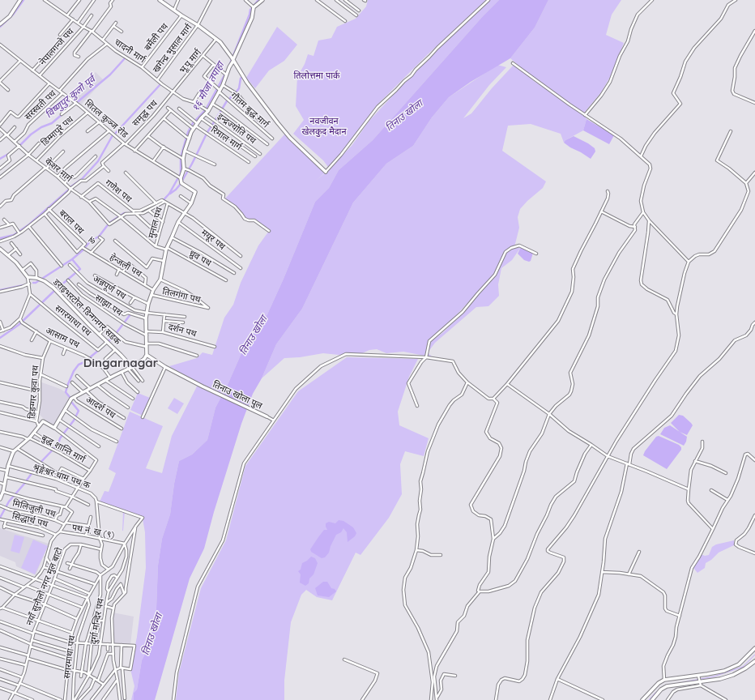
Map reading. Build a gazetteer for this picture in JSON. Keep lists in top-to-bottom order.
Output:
{
  "streets": {
    "street": [
      "बर्मेली पथ",
      "नेपालगन्जे पथ",
      "खगेन्द्र भुसाल मार्ग",
      "चादनी मार्ग",
      "भू.पू मार्ग",
      "सरस्वती पथ",
      "गौतम बुद्ध मार्ग",
      "समृद्ध पथ",
      "शितल कुञ्ज रोड",
      "इन्द्रज्योति पथ",
      "डिम्मापुरे पथ",
      "रिमाल मार्ग",
      "केशर मार्ग",
      "गणेश पथ",
      "बराल पथ",
      "मुनाल पथ",
      "मयूर पथ",
      "ङ",
      "ध्रुव पथ",
      "हेन्जली पथ",
      "अन्नपूर्ण पथ",
      "तिलगंगा पथ",
      "साझा पथ",
      "डराइभरटोल-डिन्गनगर सडक",
      "सगरमाथा पथ",
      "दर्शन पथ",
      "आसाम पथ",
      "डिङग्गर कुवा पथ",
      "तिनाउ खोला पुल",
      "आदर्श पथ",
      "बुद्ध शान्ति मार्ग",
      "श्रृङ्गेश्वर धाम पथ क",
      "मिलिजुली पथ",
      "सिद्धार्थ पथ",
      "पथ नं. ख (९)",
      "नयाँ सुनौलो नगर मुल बाटो",
      "दुर्गा मन्दिर पथ"
    ]
  },
  "crossings": [
    ["बर्मेली पथ", "चादनी मार्ग"],
    ["नेपालगन्जे पथ", "चादनी मार्ग"],
    ["नेपालगन्जे पथ", "शितल कुञ्ज रोड"],
    ["खगेन्द्र भुसाल मार्ग", "चादनी मार्ग"],
    ["चादनी मार्ग", "भू.पू मार्ग"],
    ["चादनी मार्ग", "समृद्ध पथ"],
    ["भू.पू मार्ग", "समृद्ध पथ"],
    ["सरस्वती पथ", "शितल कुञ्ज रोड"],
    ["सरस्वती पथ", "केशर मार्ग"],
    ["समृद्ध पथ", "शितल कुञ्ज रोड"],
    ["शितल कुञ्ज रोड", "डिम्मापुरे पथ"],
    ["डिम्मापुरे पथ", "केशर मार्ग"],
    ["केशर मार्ग", "गणेश पथ"],
    ["केशर मार्ग", "बराल पथ"],
    ["बराल पथ", "हेन्जली पथ"],
    ["मुनाल पथ", "ध्रुव पथ"],
    ["ङ", "हेन्जली पथ"],
    ["डराइभरटोल-डिन्गनगर सडक", "सगरमाथा पथ"],
    ["सगरमाथा पथ", "दुर्गा मन्दिर पथ"],
    ["आसाम पथ", "डिङग्गर कुवा पथ"],
    ["पथ नं. ख (९)", "दुर्गा मन्दिर पथ"]
  ],
  "districts": ["Dingarnagar"],
  "water": ["१६ मौजा तपाहा", "विष्णुपुर कुलो पूर्व", "तिनाउ खोला"],
  "parks": ["तिलोत्तमा पार्क", "नवजीवन खेलकुद मैदान"]
}
